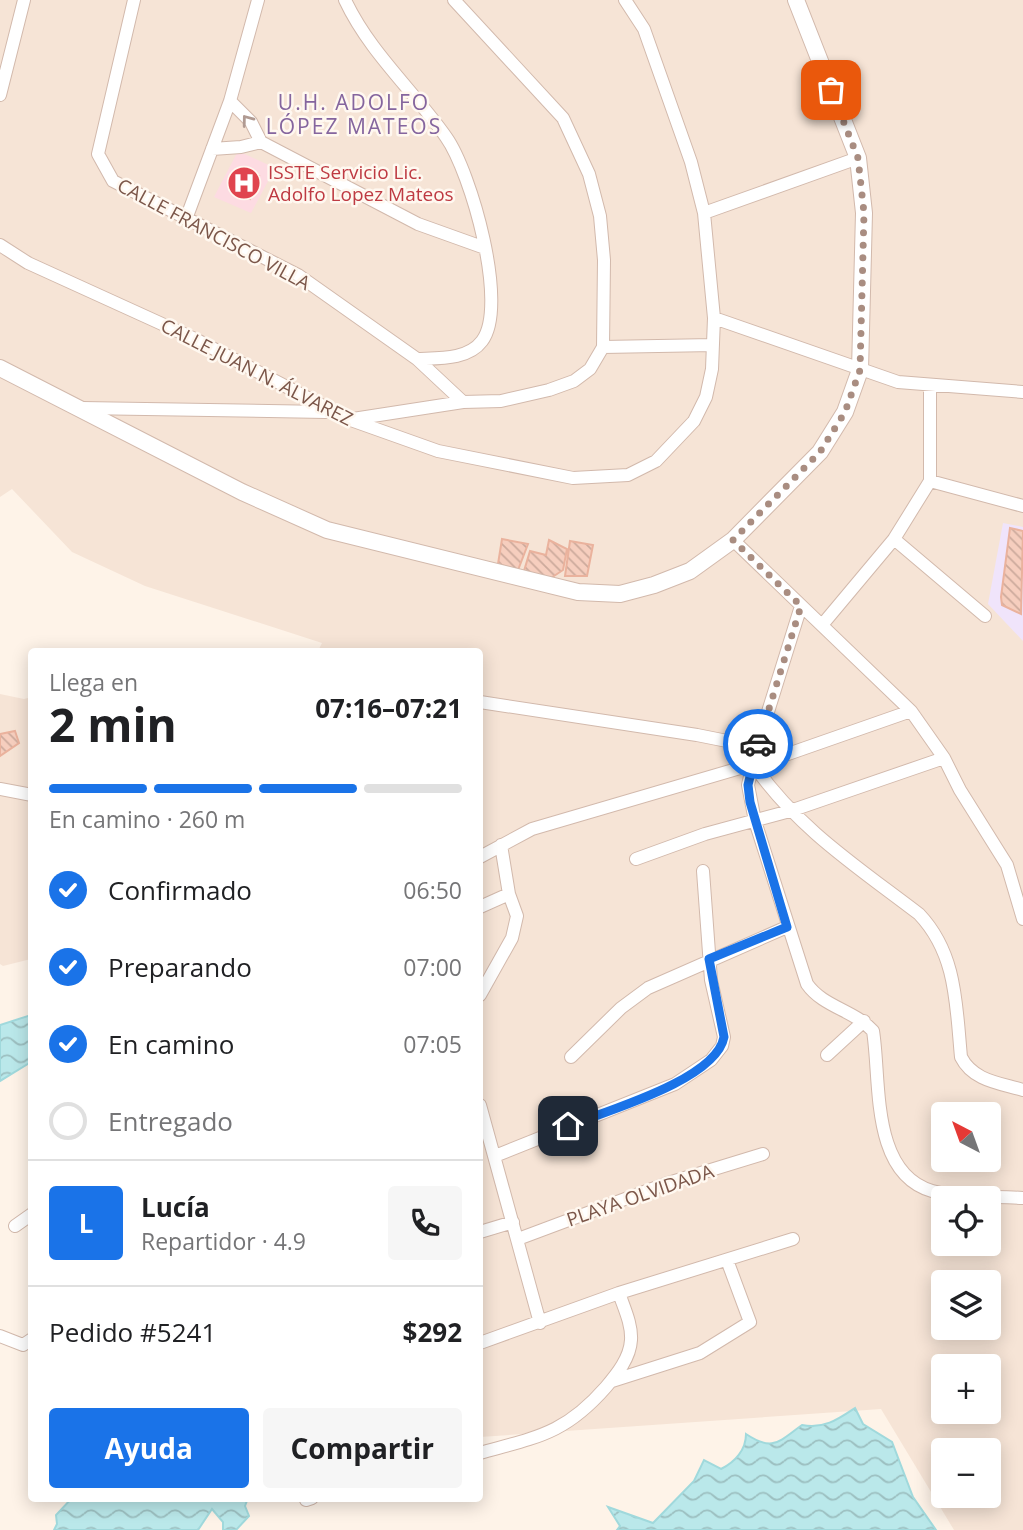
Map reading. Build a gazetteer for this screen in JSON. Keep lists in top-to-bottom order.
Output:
{
  "streets": {
    "street": ["CALLE FRANCISCO VILLA", "CALLE JUAN N. ÁLVAREZ", "PLAYA OLVIDADA"]
  },
  "districts": ["U.H. ADOLFO LÓPEZ MATEOS"],
  "places": {
    "hospital": ["ISSTE Servicio Lic. Adolfo Lopez Mateos"]
  },
  "north": "top left",
  "page": {
    "heading": ["2 min", "Llega en", "07:16–07:21"],
    "panel": [
      "Lucía",
      "Repartidor · 4.9",
      "Pedido #5241",
      "$292"
    ],
    "bar": "En camino · 260 m",
    "list": [
      ["Confirmado", "06:50"],
      ["Preparando", "07:00"],
      ["En camino", "07:05"],
      "Entregado"
    ],
    "map_buttons": ["+", "−"],
    "round": "L",
    "buttons": ["Ayuda", "Compartir"]
  }
}
